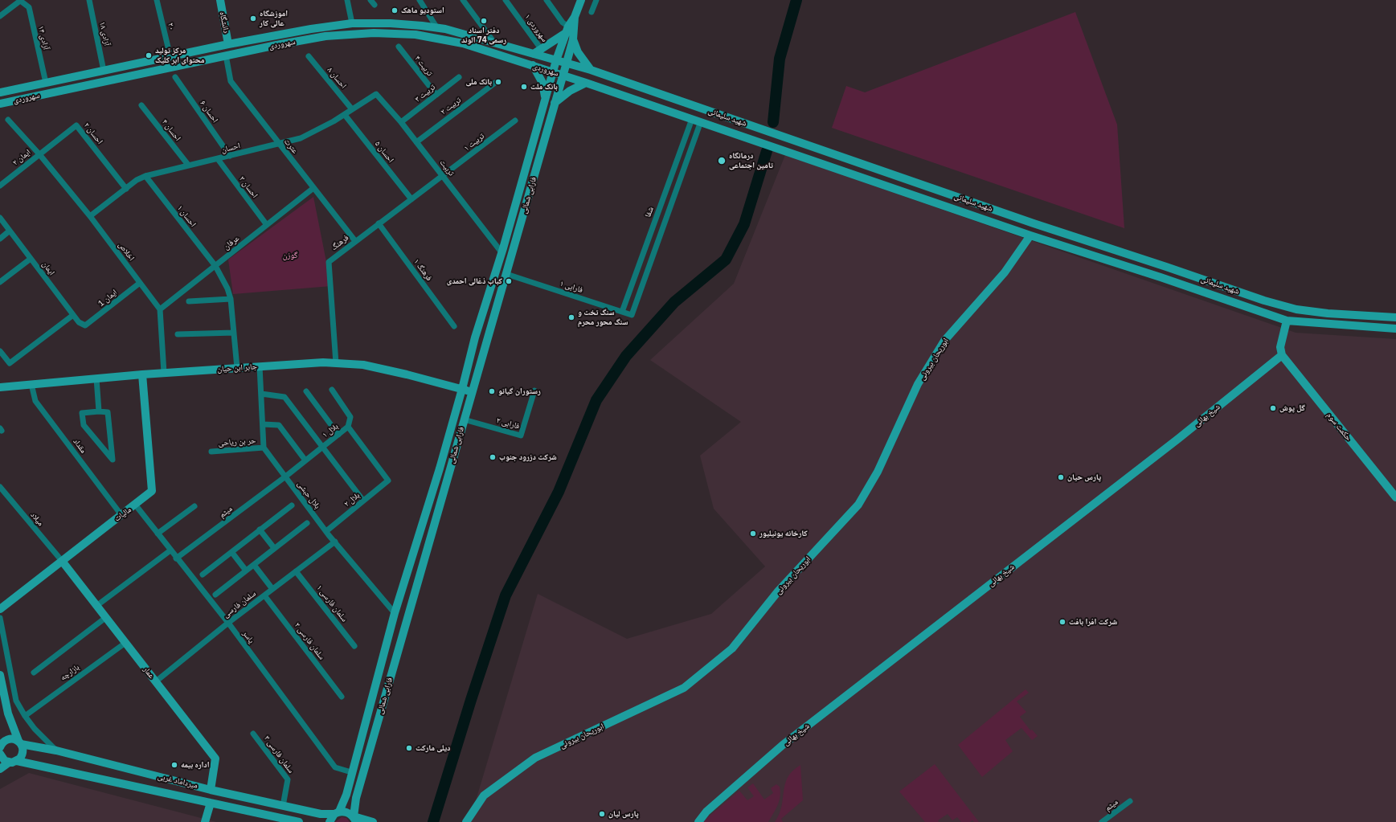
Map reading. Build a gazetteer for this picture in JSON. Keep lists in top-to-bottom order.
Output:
{
  "streets": {
    "street": [
      "دانشگاه",
      "۲۰",
      "سهروردی ۱",
      "آزادی ۱۸",
      "آزادی ۱۴",
      "سهروردی",
      "تربیت ۴",
      "احسان ۸",
      "تربیت ۳",
      "تربیت ۲",
      "احسان ۶",
      "شهید سلیمانی",
      "احسان ۴",
      "احسان ۲",
      "تربیت ۱",
      "عترت",
      "احسان",
      "احسان ۵",
      "ایمان ۲",
      "تربیت",
      "احسان ۳",
      "فارابی شمالی",
      "شفا",
      "احسان ۱",
      "عرفان",
      "فرهنگ",
      "اخلاص",
      "ایمان",
      "فرهنگ ۱",
      "فارابی ۱",
      "ایمان 1",
      "ابوریحان بیرونی",
      "جابر ابن حیان",
      "شیخ بهائی",
      "فارابی ۲",
      "حکمت سوم",
      "بلال ۱",
      "حر بن ریاحی",
      "مقداد",
      "بلال حبشی",
      "بلال ۲",
      "میثم",
      "مالیات",
      "میلاد",
      "سلمان فارسی ۱",
      "سلمان فارسی",
      "یاسر",
      "سلمان فارسی ۲",
      "بازارچه",
      "عمار",
      "سلمان فارسی ۳",
      "میرداماد غربی"
    ]
  },
  "crossings": [
    ["دانشگاه", "سهروردی"],
    ["۲۰", "سهروردی"],
    ["آزادی ۱۸", "سهروردی"],
    ["آزادی ۱۴", "سهروردی"],
    ["سهروردی", "شهید سلیمانی"],
    ["سهروردی", "عترت"],
    ["سهروردی", "فارابی شمالی"],
    ["تربیت ۴", "تربیت ۳"],
    ["احسان ۸", "احسان"],
    ["تربیت ۳", "تربیت"],
    ["تربیت ۲", "تربیت"],
    ["احسان ۶", "احسان"],
    ["شهید سلیمانی", "فارابی شمالی"],
    ["شهید سلیمانی", "شفا"],
    ["شهید سلیمانی", "ابوریحان بیرونی"],
    ["احسان ۴", "احسان"],
    ["احسان ۲", "احسان"],
    ["احسان ۲", "ایمان ۲"],
    ["احسان ۲", "اخلاص"],
    ["تربیت ۱", "تربیت"],
    ["تربیت ۱", "فرهنگ"],
    ["عترت", "احسان"],
    ["عترت", "عرفان"],
    ["عترت", "فرهنگ"],
    ["احسان", "احسان ۵"],
    ["احسان", "تربیت"],
    ["احسان", "احسان ۳"],
    ["احسان", "احسان ۱"],
    ["احسان", "اخلاص"],
    ["احسان ۵", "فرهنگ"],
    ["ایمان ۲", "اخلاص"],
    ["تربیت", "فارابی شمالی"],
    ["تربیت", "فرهنگ"],
    ["احسان ۳", "عرفان"],
    ["فارابی شمالی", "فارابی ۱"],
    ["فارابی شمالی", "جابر ابن حیان"],
    ["فارابی شمالی", "فارابی ۲"],
    ["فارابی شمالی", "بلال حبشی"],
    ["فارابی شمالی", "یاسر"],
    ["فارابی شمالی", "میرداماد غربی"],
    ["شفا", "فارابی ۱"],
    ["احسان ۱", "عرفان"],
    ["احسان ۱", "جابر ابن حیان"],
    ["عرفان", "اخلاص"],
    ["فرهنگ", "فرهنگ ۱"],
    ["فرهنگ", "جابر ابن حیان"],
    ["اخلاص", "ایمان 1"],
    ["ایمان", "ایمان 1"],
    ["جابر ابن حیان", "مقداد"],
    ["جابر ابن حیان", "مالیات"],
    ["شیخ بهائی", "حکمت سوم"],
    ["بلال ۱", "بلال حبشی"],
    ["بلال ۱", "بلال ۲"],
    ["بلال ۱", "میثم"],
    ["حر بن ریاحی", "بلال حبشی"],
    ["مقداد", "مالیات"],
    ["بلال حبشی", "بلال ۲"],
    ["بلال حبشی", "میثم"],
    ["بلال حبشی", "سلمان فارسی"],
    ["میثم", "یاسر"],
    ["مالیات", "میلاد"],
    ["مالیات", "یاسر"],
    ["مالیات", "عمار"],
    ["میلاد", "عمار"],
    ["سلمان فارسی ۱", "سلمان فارسی"],
    ["سلمان فارسی", "یاسر"],
    ["سلمان فارسی", "سلمان فارسی ۲"],
    ["سلمان فارسی", "عمار"],
    ["بازارچه", "عمار"],
    ["عمار", "میرداماد غربی"],
    ["سلمان فارسی ۳", "میرداماد غربی"]
  ],
  "parks": ["گوزن"],
  "places": [
    "استودیو ماهک",
    "اموزشگاه عالی کار",
    "دفتر اسناد رسمی 74 الوند",
    "مرکز تولید محتوای ابر کلیک",
    "بانک ملی",
    "بانک ملت",
    "درمانگاه تامین اجتماعی",
    "کباب ذغالی احمدی",
    "سنگ تخت و سنگ محور محرم",
    "رستوران گیانو",
    "گل پوش",
    "شرکت دزرود جنوب",
    "پارس حیان",
    "کارخانه یونیلیور",
    "شرکت افرا بافت",
    "دیلی مارکت",
    "اداره بیمه",
    "پارس لیان"
  ]
}
